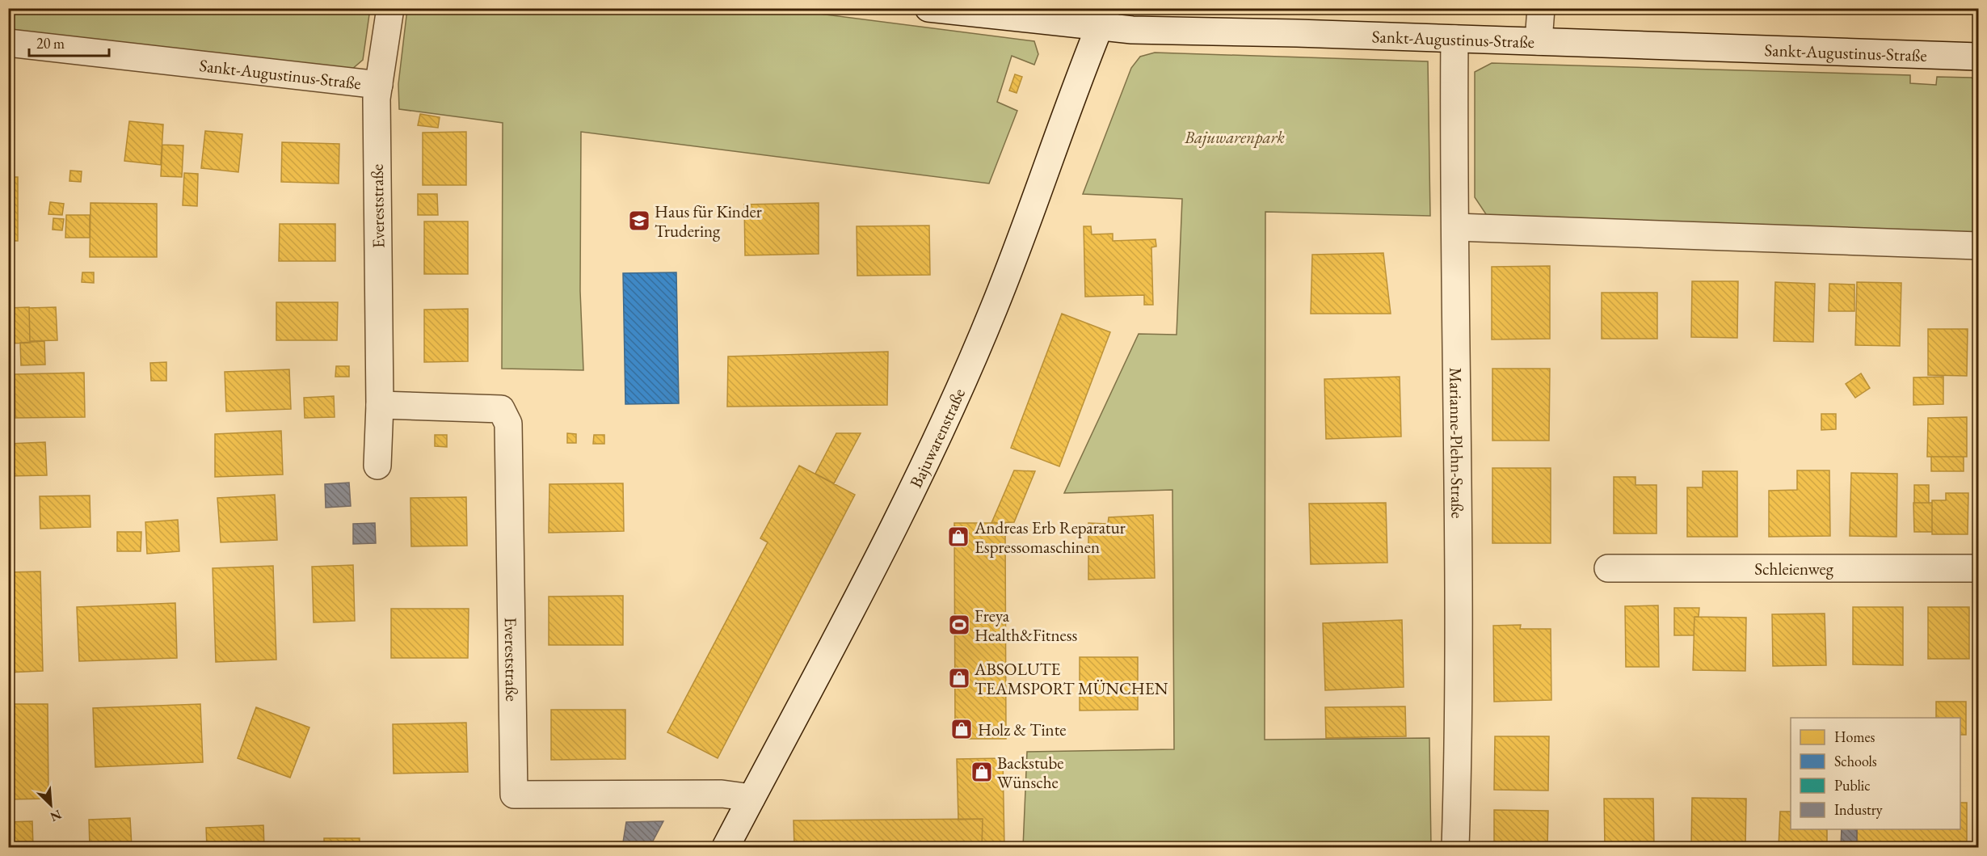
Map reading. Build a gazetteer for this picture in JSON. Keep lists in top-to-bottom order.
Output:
{
  "streets": {
    "street": [
      "Sankt-Augustinus-Straße",
      "Evereststraße",
      "Bajuwarenstraße",
      "Marianne-Plehn-Straße",
      "Schleienweg"
    ]
  },
  "crossings": [
    ["Sankt-Augustinus-Straße", "Evereststraße"],
    ["Sankt-Augustinus-Straße", "Bajuwarenstraße"],
    ["Sankt-Augustinus-Straße", "Marianne-Plehn-Straße"],
    ["Evereststraße", "Bajuwarenstraße"]
  ],
  "parks": ["Bajuwarenpark"],
  "places": {
    "school or university": ["Haus für Kinder Trudering"],
    "shop": [
      "Andreas Erb Reparatur Espressomaschinen",
      "ABSOLUTE TEAMSPORT MÜNCHEN",
      "Holz & Tinte",
      "Backstube Wünsche"
    ],
    "sports": ["Freya Health&Fitness"]
  },
  "legend": [
    "Homes",
    "Schools",
    "Public",
    "Industry"
  ],
  "scale_bar": "20 m",
  "north": "bottom right"
}
